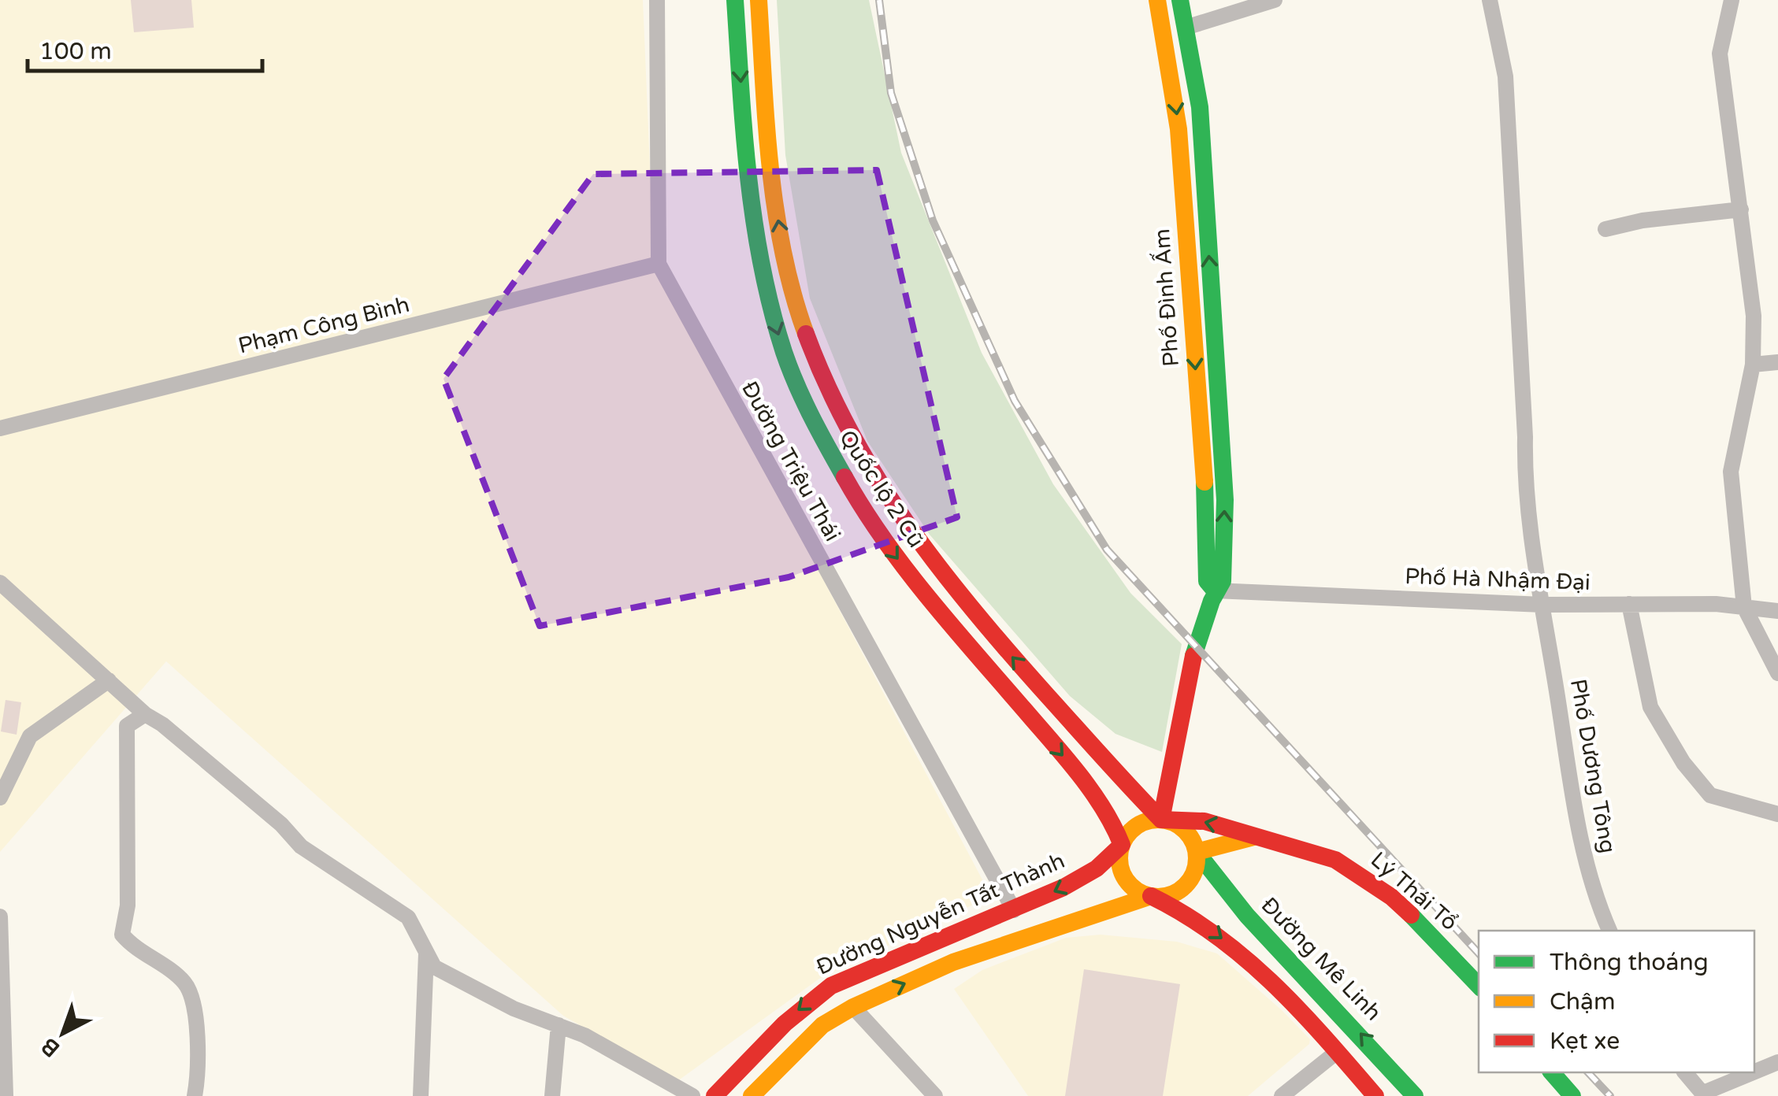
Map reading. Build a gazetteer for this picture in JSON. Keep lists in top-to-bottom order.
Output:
{
  "streets": {
    "main road": [
      "Phố Đình Ấm",
      "Quốc lộ 2 Cũ",
      "Lý Thái Tổ",
      "Đường Nguyễn Tất Thành",
      "Đường Mê Linh"
    ],
    "street": [
      "Phạm Công Bình",
      "Đường Triệu Thái",
      "Phố Hà Nhậm Đại",
      "Phố Dương Tông"
    ]
  },
  "crossings": [
    ["Phố Đình Ấm", "Quốc lộ 2 Cũ"],
    ["Phố Đình Ấm", "Phố Hà Nhậm Đại"],
    ["Phố Đình Ấm", "Lý Thái Tổ"],
    ["Phố Đình Ấm", "Đường Nguyễn Tất Thành"],
    ["Phố Đình Ấm", "Đường Mê Linh"],
    ["Phạm Công Bình", "Đường Triệu Thái"],
    ["Đường Triệu Thái", "Đường Nguyễn Tất Thành"],
    ["Quốc lộ 2 Cũ", "Lý Thái Tổ"],
    ["Quốc lộ 2 Cũ", "Đường Nguyễn Tất Thành"],
    ["Quốc lộ 2 Cũ", "Đường Mê Linh"],
    ["Phố Hà Nhậm Đại", "Phố Dương Tông"],
    ["Lý Thái Tổ", "Đường Nguyễn Tất Thành"],
    ["Lý Thái Tổ", "Đường Mê Linh"],
    ["Đường Nguyễn Tất Thành", "Đường Mê Linh"]
  ],
  "legend": ["Thông thoáng", "Chậm", "Kẹt xe"],
  "scale_bar": "100 m",
  "north": "bottom left"
}
